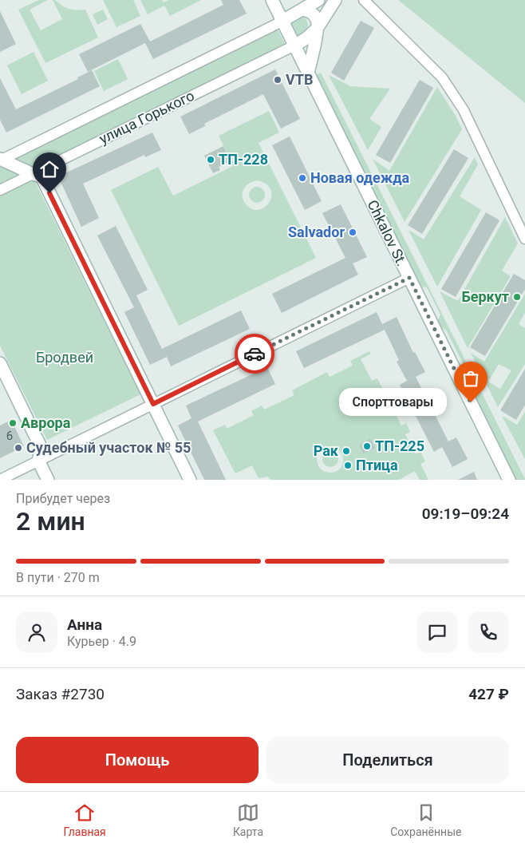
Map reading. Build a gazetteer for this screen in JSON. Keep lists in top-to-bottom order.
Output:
{
  "streets": {
    "main road": ["Chkalov St."],
    "street": ["улица Горького"]
  },
  "crossings": [
    ["улица Горького", "Chkalov St."]
  ],
  "parks": ["Бродвей"],
  "places": [
    "VTB",
    "ТП-228",
    "Новая одежда",
    "Salvador",
    "Беркут",
    "Спорттовары",
    "Аврора",
    "ТП-225",
    "Судебный участок № 55",
    "Рак",
    "Птица"
  ],
  "house_numbers": ["6"],
  "page": {
    "bubble": "Спорттовары",
    "heading": ["2 мин", "Прибудет через", "09:19–09:24"],
    "panel": [
      "Анна",
      "Курьер · 4.9",
      "Заказ #2730",
      "427 ₽"
    ],
    "bar": "В пути · 270 m",
    "buttons": ["Помощь", "Поделиться"],
    "tabs": ["Главная", "Карта", "Сохранённые"]
  }
}
